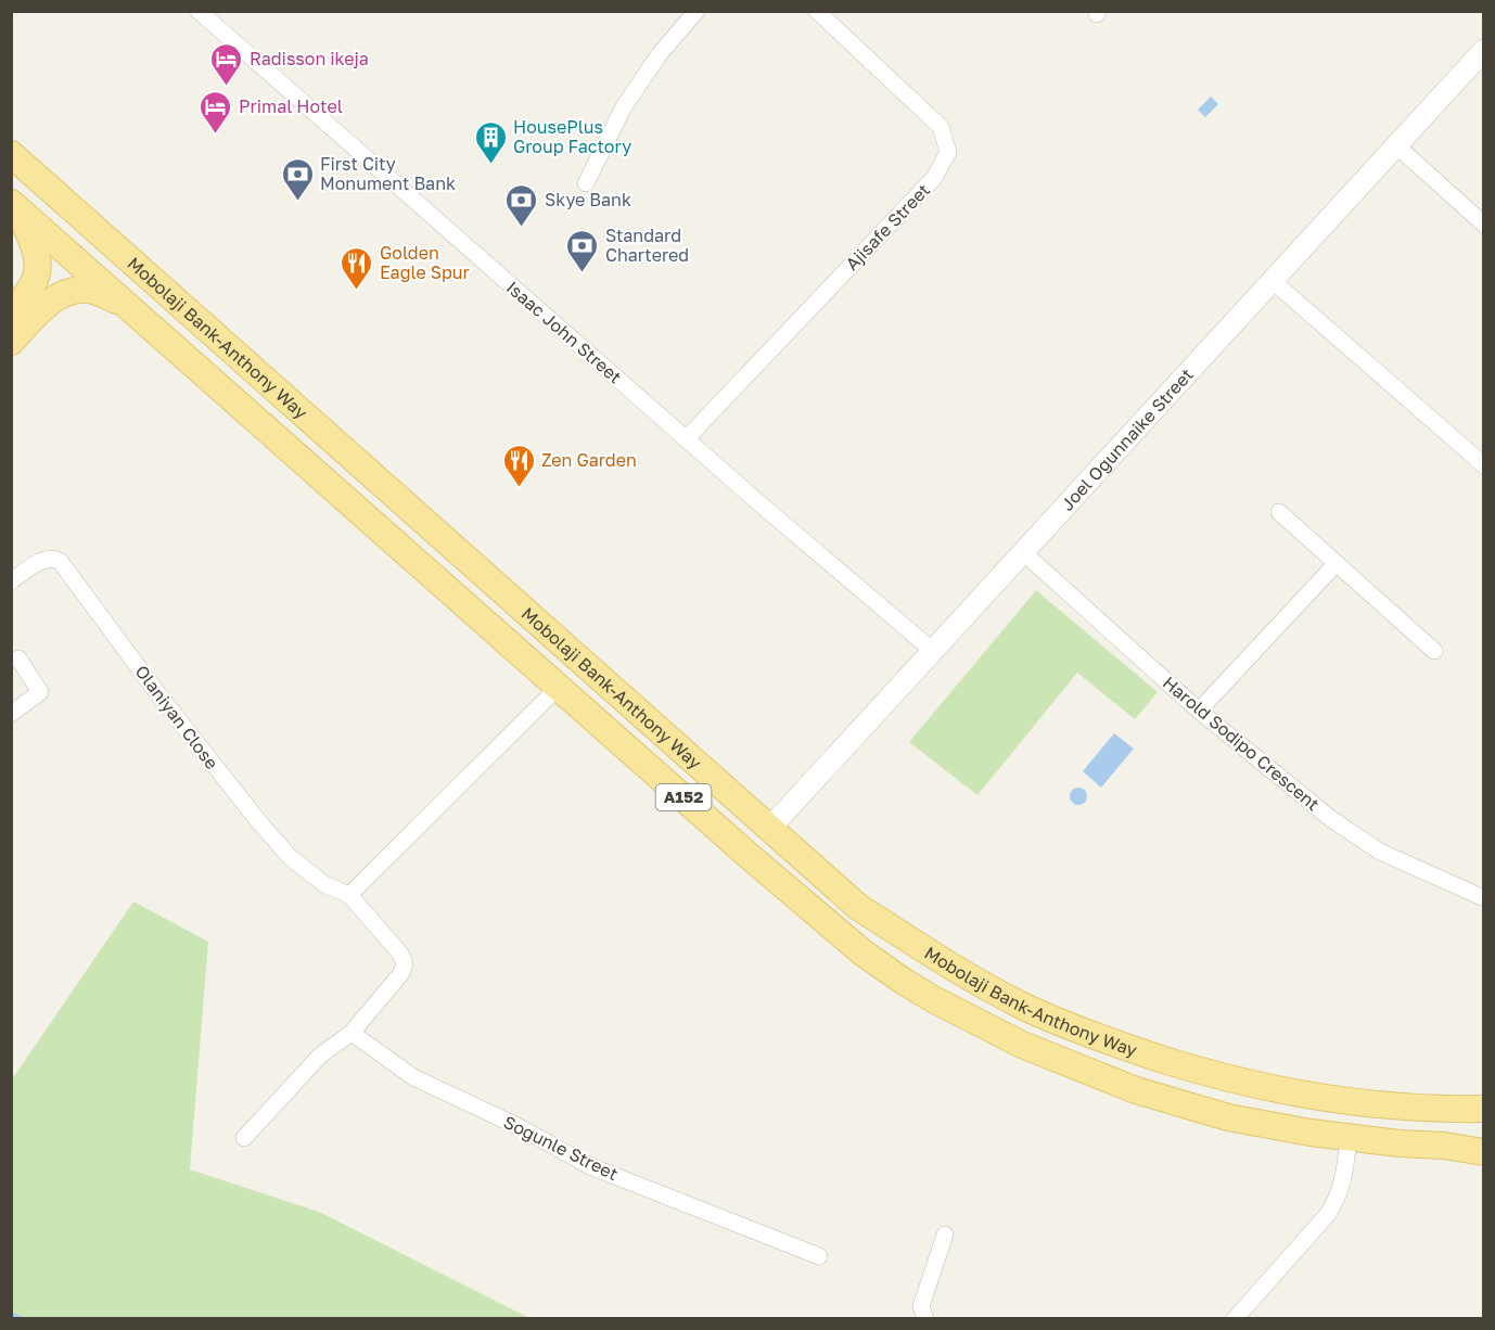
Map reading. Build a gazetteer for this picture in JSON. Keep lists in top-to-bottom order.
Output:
{
  "streets": {
    "main road": ["Mobolaji Bank-Anthony Way", "A152"],
    "street": [
      "Ajisafe Street",
      "Isaac John Street",
      "Joel Ogunnaike Street",
      "Olaniyan Close",
      "Harold Sodipo Crescent",
      "Sogunle Street"
    ]
  },
  "crossings": [
    ["Ajisafe Street", "Isaac John Street"],
    ["Isaac John Street", "Joel Ogunnaike Street"],
    ["Mobolaji Bank-Anthony Way", "Joel Ogunnaike Street"],
    ["Joel Ogunnaike Street", "Harold Sodipo Crescent"]
  ],
  "places": {
    "hotel": ["Radisson ikeja", "Primal Hotel"],
    "building": ["HousePlus Group Factory"],
    "bank": ["First City Monument Bank", "Skye Bank", "Standard Chartered"],
    "restaurant": ["Golden Eagle Spur", "Zen Garden"]
  }
}
